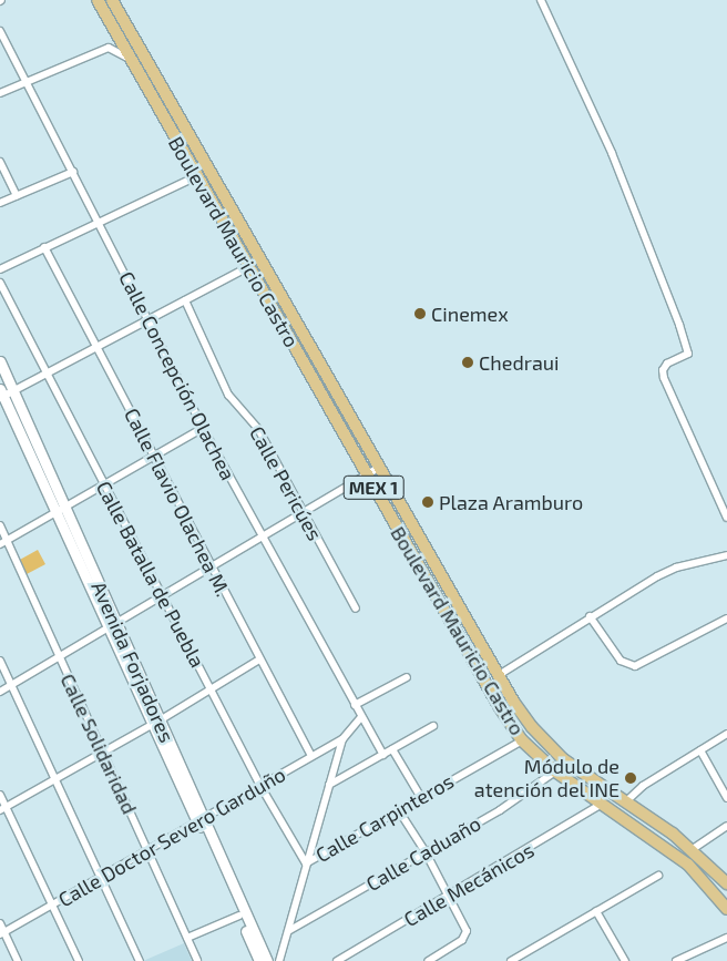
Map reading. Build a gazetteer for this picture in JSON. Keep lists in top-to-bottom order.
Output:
{
  "streets": {
    "main road": ["Boulevard Mauricio Castro", "MEX 1", "Avenida Forjadores"],
    "street": [
      "Calle Concepción Olachea",
      "Calle Pericúes",
      "Calle Flavio Olachea M.",
      "Calle Batalla de Puebla",
      "Calle Solidaridad",
      "Calle Carpinteros",
      "Calle Doctor Severo Garduño",
      "Calle Caduaño",
      "Calle Mecánicos"
    ]
  },
  "crossings": [
    ["Boulevard Mauricio Castro", "Calle Carpinteros"],
    ["Boulevard Mauricio Castro", "Calle Caduaño"],
    ["Boulevard Mauricio Castro", "Calle Mecánicos"],
    ["Calle Flavio Olachea M.", "Calle Doctor Severo Garduño"],
    ["Calle Batalla de Puebla", "Calle Carpinteros"],
    ["Calle Batalla de Puebla", "Calle Doctor Severo Garduño"],
    ["Avenida Forjadores", "Calle Doctor Severo Garduño"],
    ["Calle Solidaridad", "Calle Doctor Severo Garduño"]
  ],
  "places": [
    "Cinemex",
    "Chedraui",
    "Plaza Aramburo",
    "Módulo de atención del INE"
  ]
}
